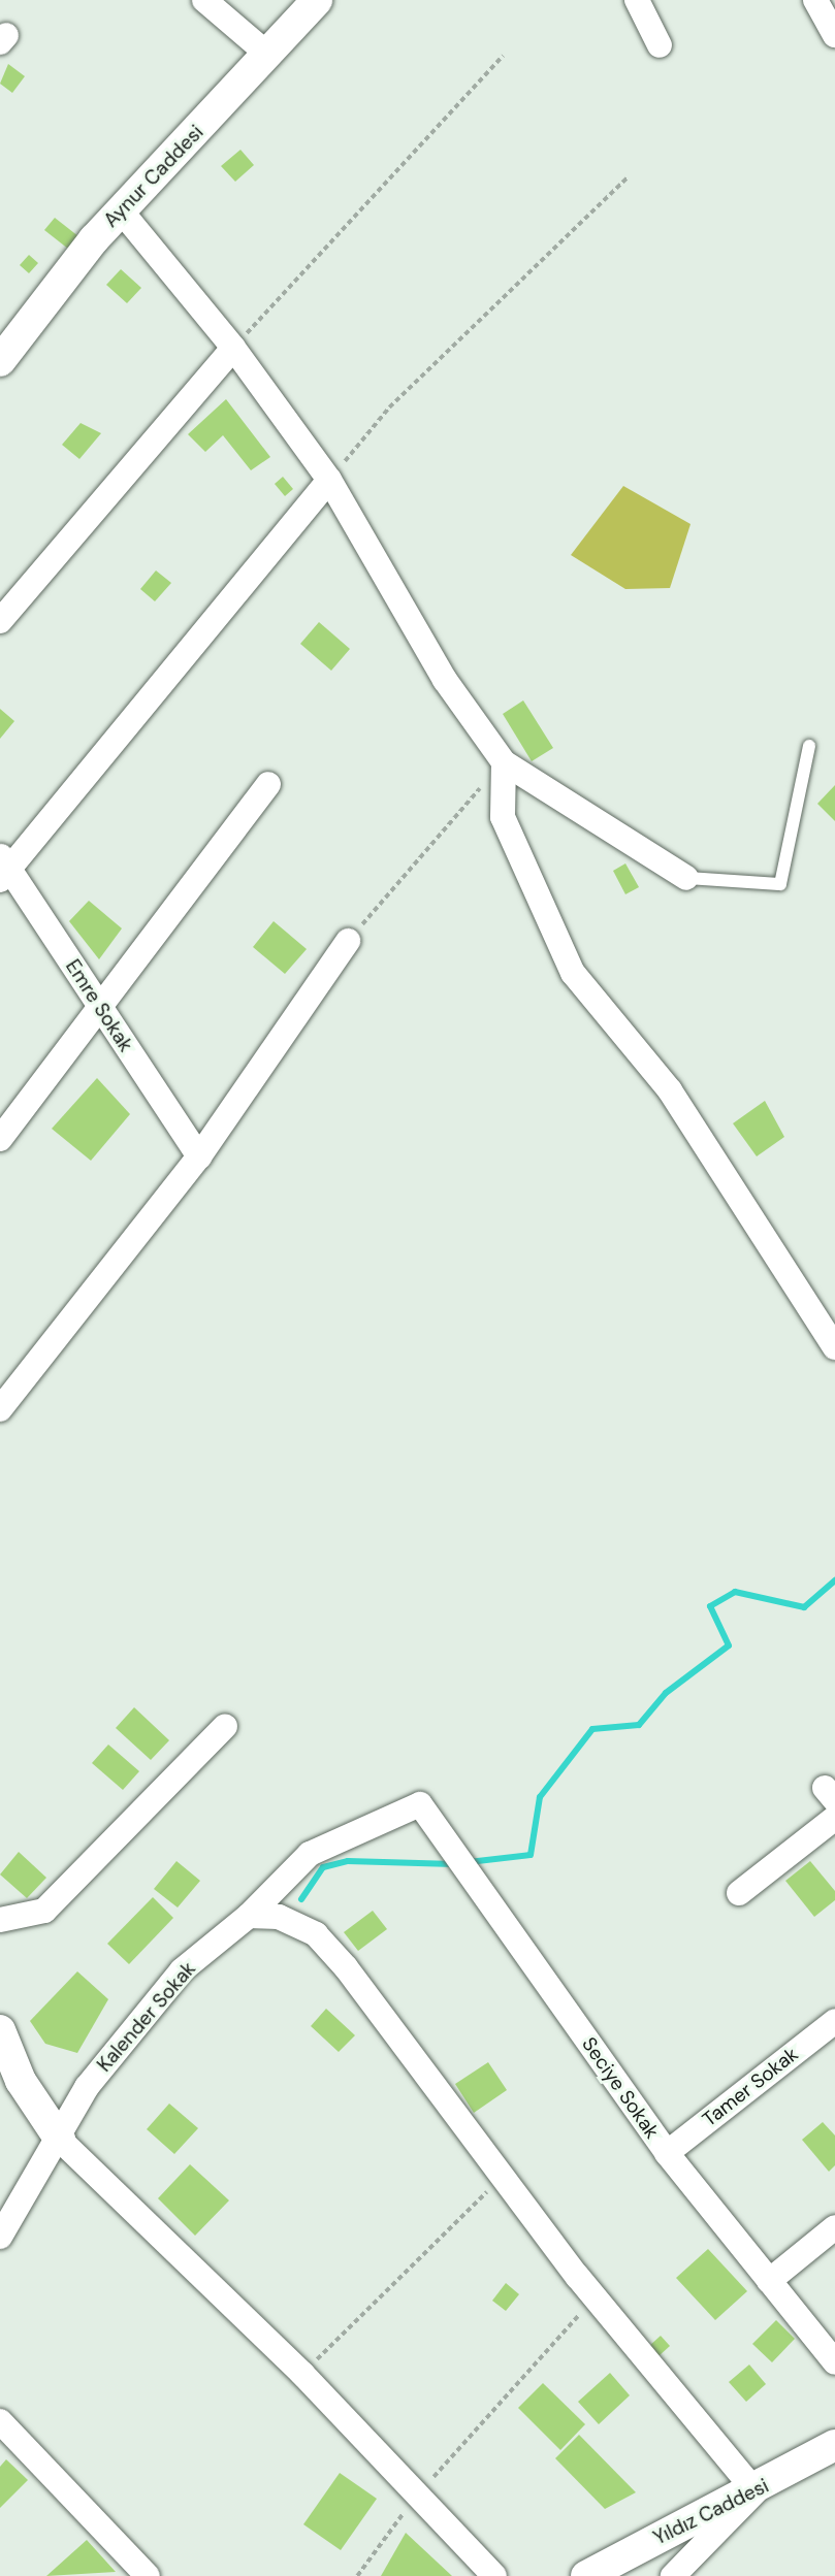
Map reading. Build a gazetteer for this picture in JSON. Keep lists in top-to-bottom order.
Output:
{
  "streets": {
    "street": [
      "Aynur Caddesi",
      "Emre Sokak",
      "Kalender Sokak",
      "Tamer Sokak",
      "Seciye Sokak",
      "Yıldız Caddesi"
    ]
  },
  "crossings": [
    ["Kalender Sokak", "Seciye Sokak"],
    ["Tamer Sokak", "Seciye Sokak"]
  ]
}
